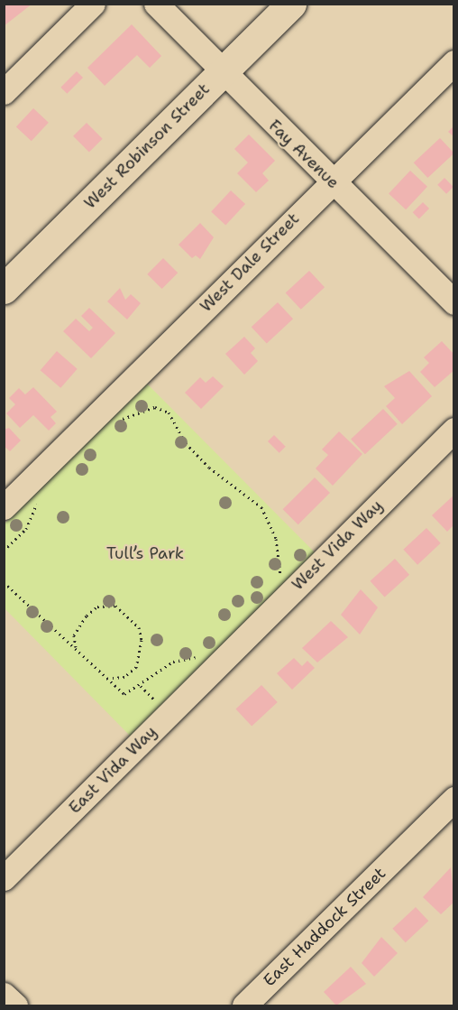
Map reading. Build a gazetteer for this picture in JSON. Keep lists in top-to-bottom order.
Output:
{
  "streets": {
    "main road": ["West Robinson Street"],
    "street": [
      "Fay Avenue",
      "West Dale Street",
      "West Vida Way",
      "East Vida Way",
      "East Haddock Street"
    ]
  },
  "crossings": [
    ["West Robinson Street", "Fay Avenue"],
    ["Fay Avenue", "West Dale Street"],
    ["West Vida Way", "East Vida Way"]
  ],
  "parks": ["Tull’s Park"]
}
